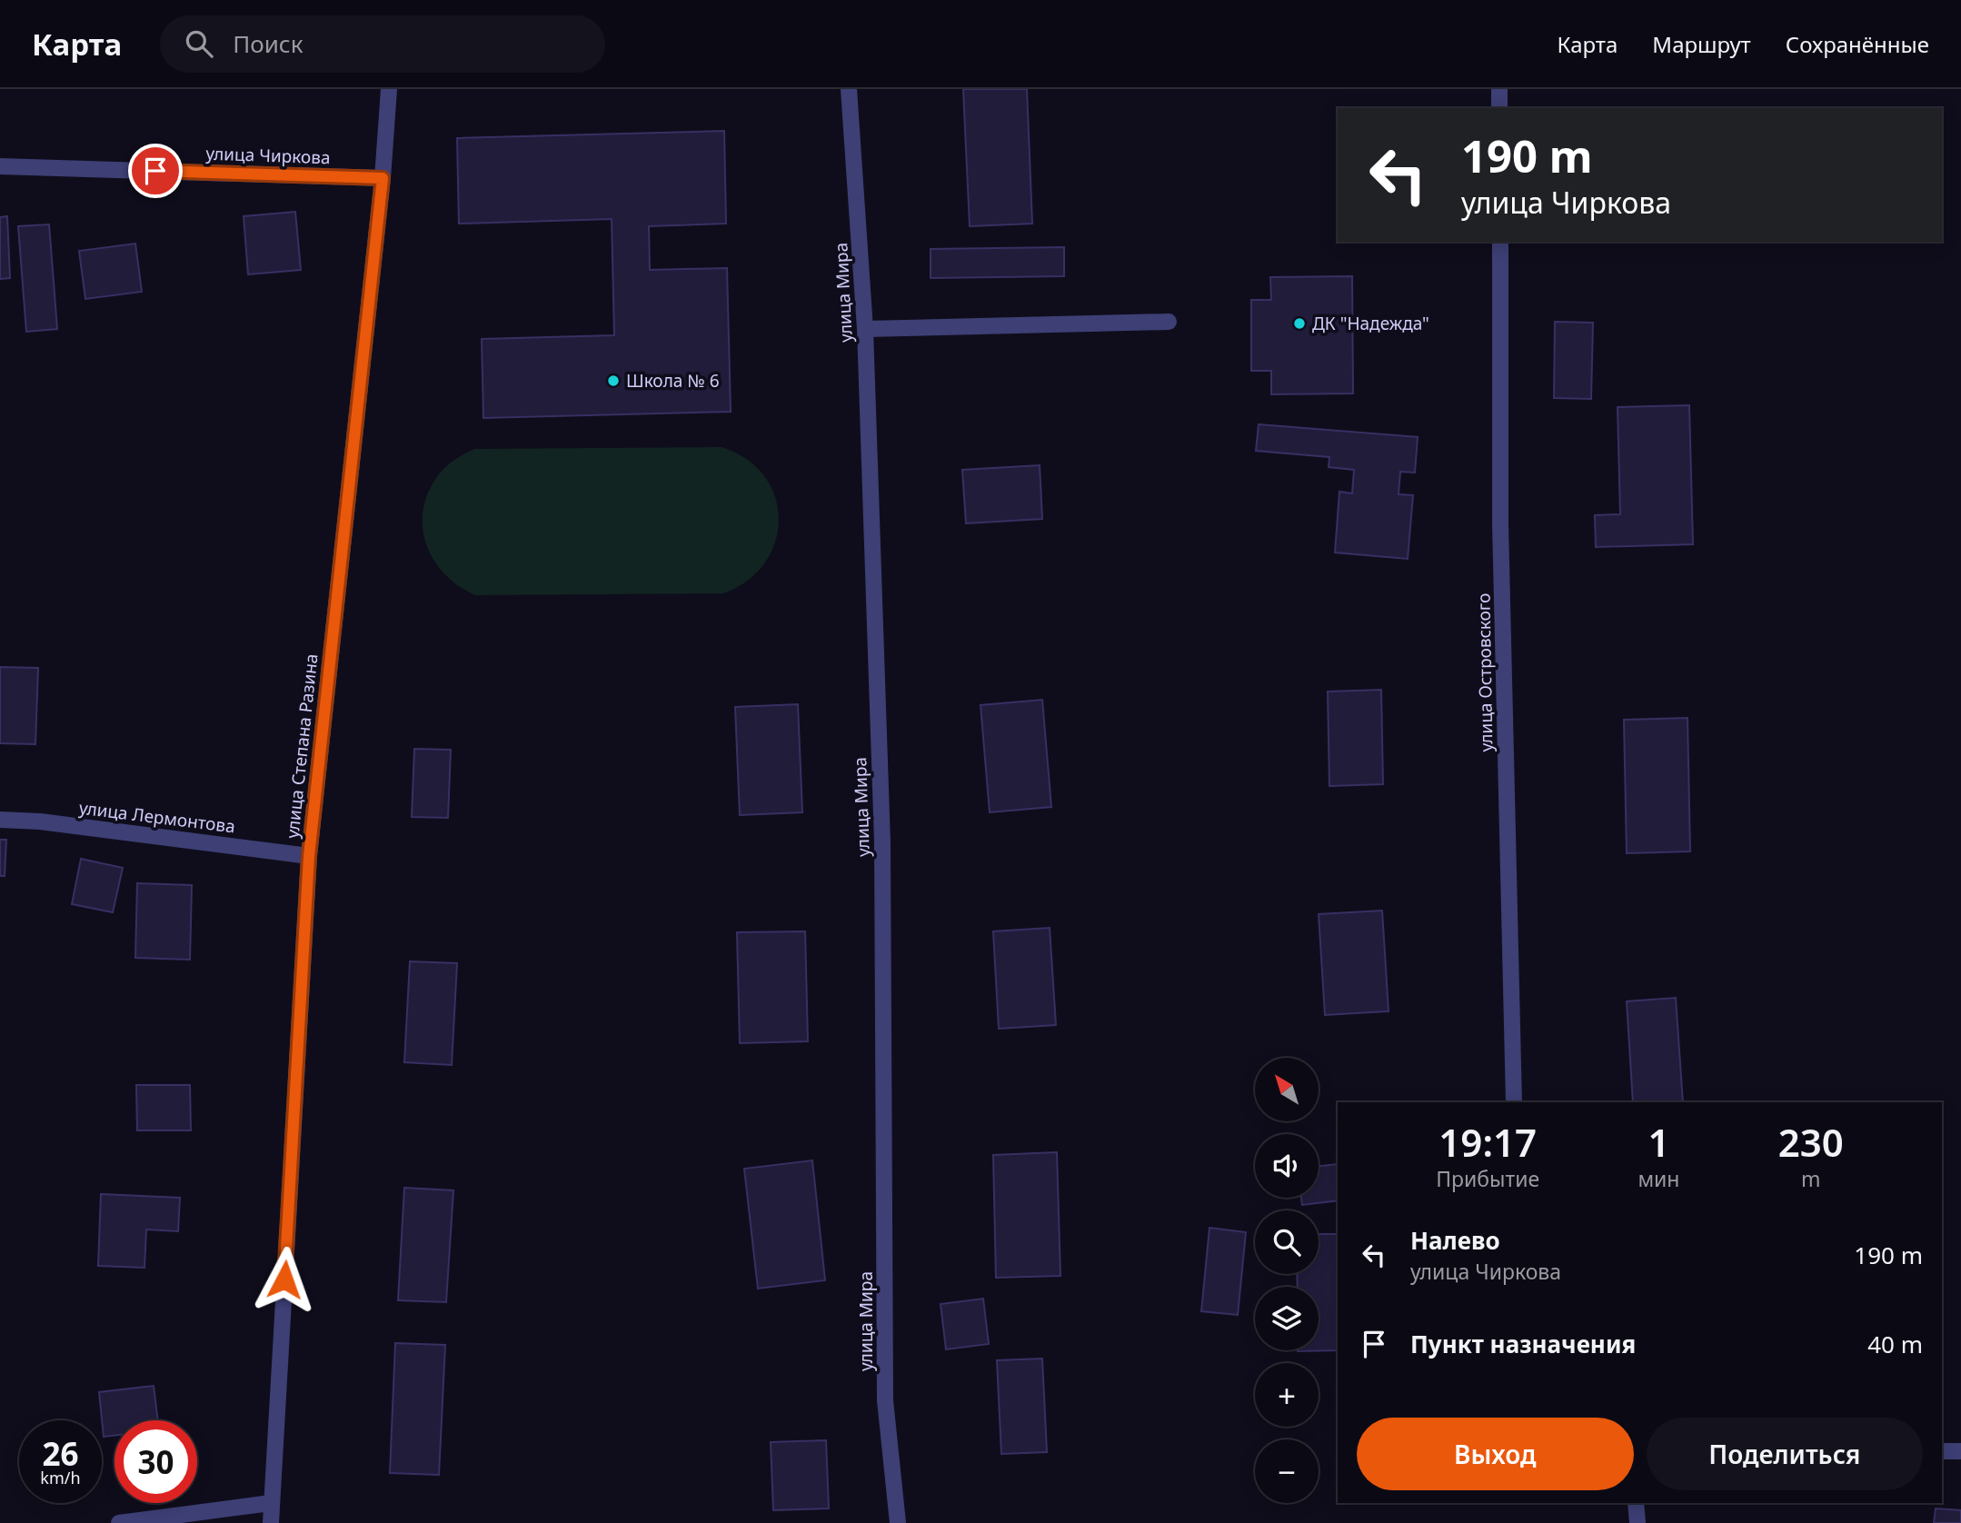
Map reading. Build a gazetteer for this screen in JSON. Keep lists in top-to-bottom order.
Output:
{
  "streets": {
    "street": [
      "улица Чиркова",
      "улица Мира",
      "улица Островского",
      "улица Степана Разина",
      "улица Лермонтова"
    ]
  },
  "crossings": [
    ["улица Чиркова", "улица Степана Разина"],
    ["улица Степана Разина", "улица Лермонтова"]
  ],
  "places": ["ДК \"Надежда\"", "Школа № 6"],
  "north": "top left",
  "page": {
    "header": "Карта",
    "search": "Поиск",
    "nav": ["Карта", "Маршрут", "Сохранённые"],
    "turn": ["190 m", "улица Чиркова"],
    "map_buttons": ["+", "−"],
    "eta": [
      "19:17",
      "Прибытие",
      "1",
      "мин",
      "230",
      "m"
    ],
    "list": [
      {
        "name": "Налево",
        "note": "улица Чиркова",
        "value": "190 m"
      },
      {
        "name": "Пункт назначения",
        "value": "40 m"
      }
    ],
    "buttons": ["Выход", "Поделиться"],
    "speed": "26 km/h",
    "limit": "30"
  }
}
